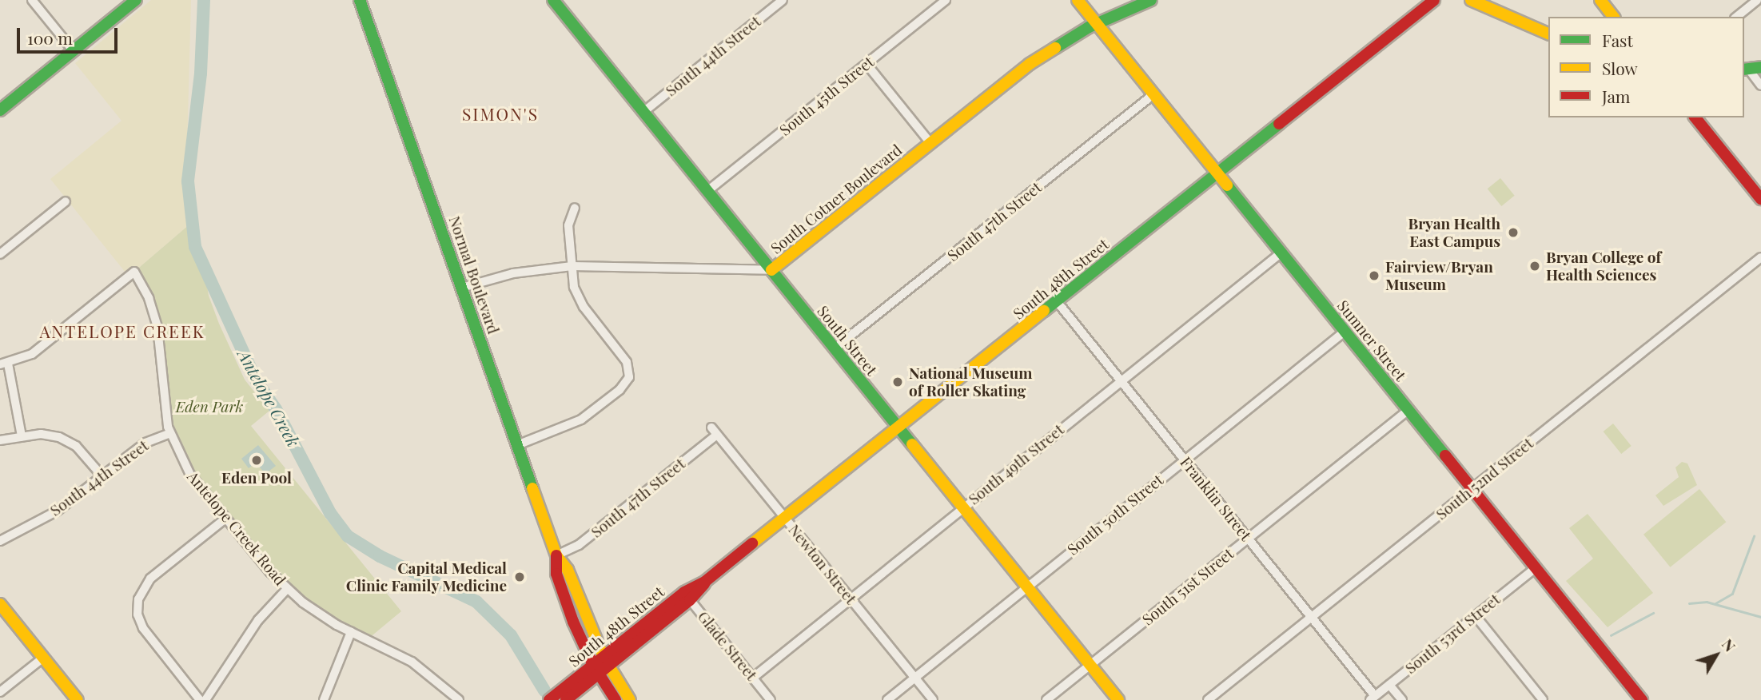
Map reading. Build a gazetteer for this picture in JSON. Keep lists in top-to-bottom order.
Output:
{
  "streets": {
    "main road": [
      "South Cotner Boulevard",
      "Normal Boulevard",
      "South 48th Street",
      "South Street",
      "Sumner Street"
    ],
    "street": [
      "South 44th Street",
      "South 45th Street",
      "South 47th Street",
      "South 49th Street",
      "South 52nd Street",
      "Franklin Street",
      "South 50th Street",
      "Antelope Creek Road",
      "Newton Street",
      "South 51st Street",
      "South 53rd Street",
      "Glade Street"
    ]
  },
  "crossings": [
    ["South 44th Street", "South Street"],
    ["South 44th Street", "Antelope Creek Road"],
    ["South 45th Street", "South Street"],
    ["South Cotner Boulevard", "Normal Boulevard"],
    ["South Cotner Boulevard", "South Street"],
    ["South Cotner Boulevard", "Sumner Street"],
    ["South 47th Street", "Normal Boulevard"],
    ["South 47th Street", "South Street"],
    ["South 47th Street", "Sumner Street"],
    ["South 47th Street", "Newton Street"],
    ["Normal Boulevard", "South 48th Street"],
    ["South 48th Street", "South Street"],
    ["South 48th Street", "Sumner Street"],
    ["South 48th Street", "Franklin Street"],
    ["South 48th Street", "Newton Street"],
    ["South 48th Street", "Glade Street"],
    ["South Street", "South 49th Street"],
    ["South Street", "South 50th Street"],
    ["South Street", "South 51st Street"],
    ["Sumner Street", "South 49th Street"],
    ["Sumner Street", "South 52nd Street"],
    ["Sumner Street", "South 50th Street"],
    ["Sumner Street", "South 51st Street"],
    ["Sumner Street", "South 53rd Street"],
    ["South 49th Street", "Franklin Street"],
    ["South 49th Street", "Newton Street"],
    ["South 49th Street", "Glade Street"],
    ["South 52nd Street", "Franklin Street"],
    ["Franklin Street", "South 50th Street"],
    ["Franklin Street", "South 51st Street"],
    ["Franklin Street", "South 53rd Street"],
    ["South 50th Street", "Newton Street"]
  ],
  "districts": ["SIMON'S", "ANTELOPE CREEK"],
  "water": ["Antelope Creek"],
  "parks": ["Eden Park"],
  "places": [
    "Bryan Health East Campus",
    "Bryan College of Health Sciences",
    "Fairview/Bryan Museum",
    "National Museum of Roller Skating",
    "Eden Pool",
    "Capital Medical Clinic Family Medicine"
  ],
  "legend": ["Fast", "Slow", "Jam"],
  "scale_bar": "100 m",
  "north": "top right"
}
